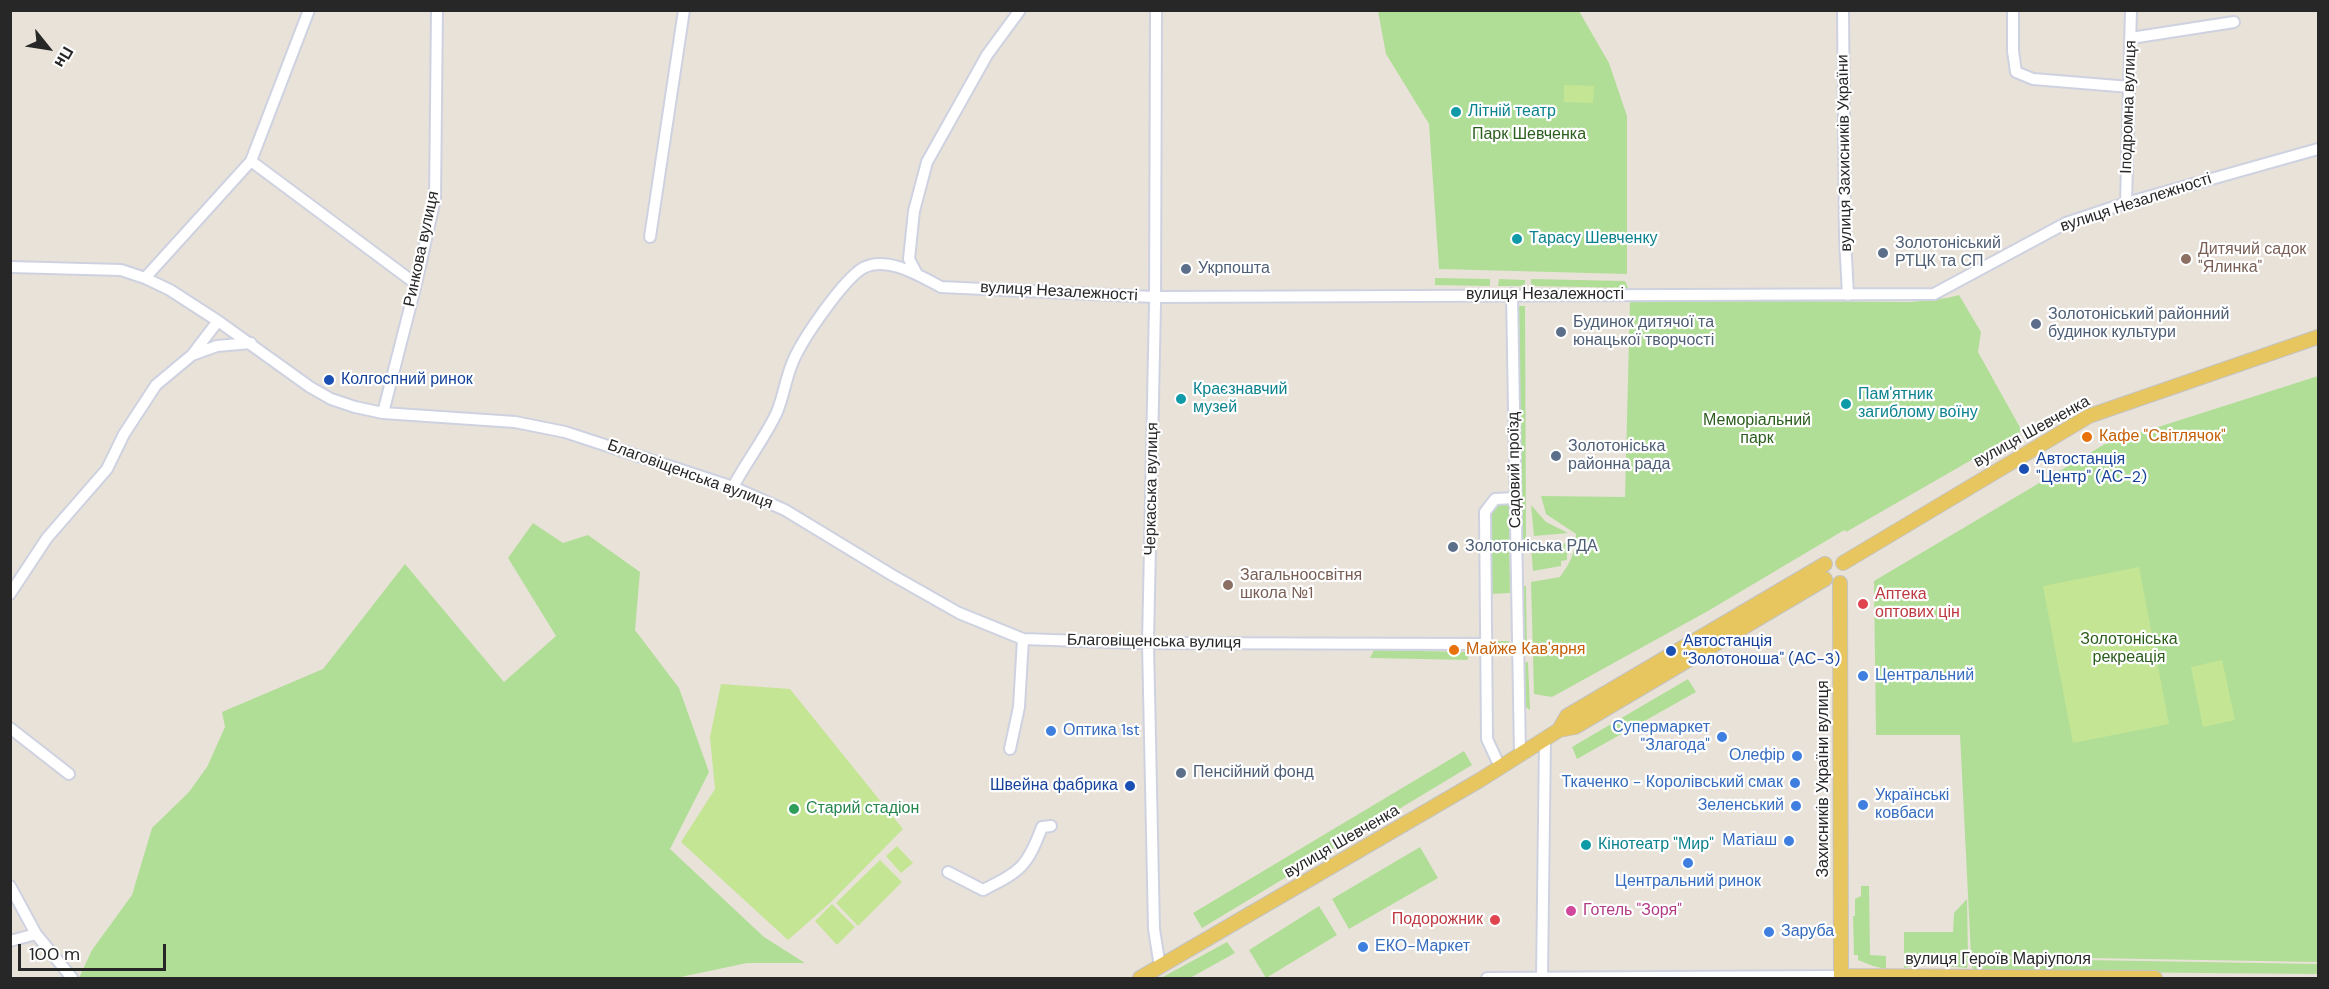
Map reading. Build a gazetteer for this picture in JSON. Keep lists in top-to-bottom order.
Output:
{
  "streets": {
    "main road": ["вулиця Шевченка", "Захисників України вулиця", "вулиця Героїв Маріуполя"],
    "street": [
      "Іподромна вулиця",
      "вулиця Захисників України",
      "вулиця Незалежності",
      "Ринкова вулиця",
      "Садовий проїзд",
      "Благовіщенська вулиця",
      "Черкаська вулиця"
    ]
  },
  "crossings": [
    ["Іподромна вулиця", "вулиця Незалежності"],
    ["вулиця Захисників України", "вулиця Незалежності"],
    ["вулиця Незалежності", "Садовий проїзд"],
    ["вулиця Незалежності", "Благовіщенська вулиця"],
    ["вулиця Незалежності", "Черкаська вулиця"],
    ["Ринкова вулиця", "Благовіщенська вулиця"],
    ["вулиця Шевченка", "Садовий проїзд"],
    ["вулиця Шевченка", "Черкаська вулиця"],
    ["вулиця Шевченка", "Захисників України вулиця"],
    ["Благовіщенська вулиця", "Черкаська вулиця"],
    ["Захисників України вулиця", "вулиця Героїв Маріуполя"]
  ],
  "parks": ["Парк Шевченка", "Меморіальний парк", "Золотоніська рекреація"],
  "places": [
    "Літній театр",
    "Тарасу Шевченку",
    "Золотоніський РТЦК та СП",
    "Дитячий садок \"Ялинка\"",
    "Укрпошта",
    "Золотоніський районний будинок культури",
    "Будинок дитячої та юнацької творчості",
    "Колгоспний ринок",
    "Краєзнавчий музей",
    "Пам'ятник загиблому воїну",
    "Кафе \"Світлячок\"",
    "Золотоніська районна рада",
    "Автостанція \"Центр\" (АС-2)",
    "Золотоніська РДА",
    "Загальноосвітня школа №1",
    "Аптека оптових цін",
    "Майже Кав'ярня",
    "Автостанція \"Золотоноша\" (АС-3)",
    "Центральний",
    "Оптика 1st",
    "Супермаркет \"Злагода\"",
    "Олефір",
    "Пенсійний фонд",
    "Ткаченко - Королівський смак",
    "Швейна фабрика",
    "Українські ковбаси",
    "Зеленський",
    "Старий стадіон",
    "Матіаш",
    "Кінотеатр \"Мир\"",
    "Центральний ринок",
    "Готель \"Зоря\"",
    "Подорожник",
    "Заруба",
    "ЕКО-Маркет"
  ],
  "scale_bar": "100 m",
  "north": "bottom right"
}
